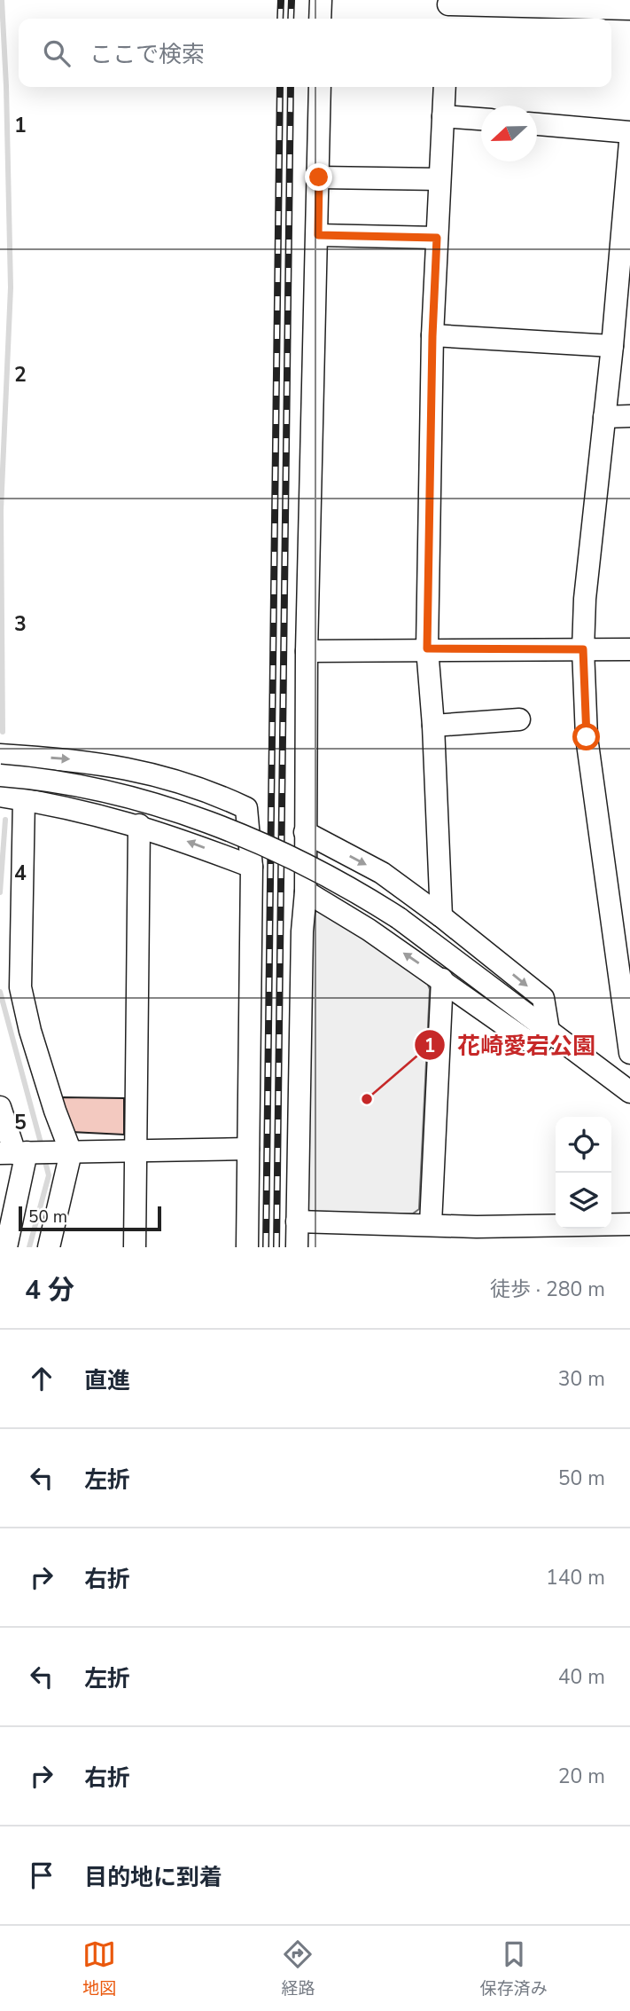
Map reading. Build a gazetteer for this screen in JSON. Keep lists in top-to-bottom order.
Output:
{
  "places": ["花崎愛宕公園"],
  "scale_bar": "50 m",
  "north": "left",
  "page": {
    "search": "ここで検索",
    "scale": "50 m",
    "heading": ["4 分", "徒歩 · 280 m"],
    "list": [
      ["直進", "30 m"],
      ["左折", "50 m"],
      ["右折", "140 m"],
      ["左折", "40 m"],
      ["右折", "20 m"],
      "目的地に到着"
    ],
    "nav": ["地図", "経路", "保存済み"]
  },
  "grid": {
    "rows": [
      "1",
      "2",
      "3",
      "4",
      "5"
    ]
  }
}
